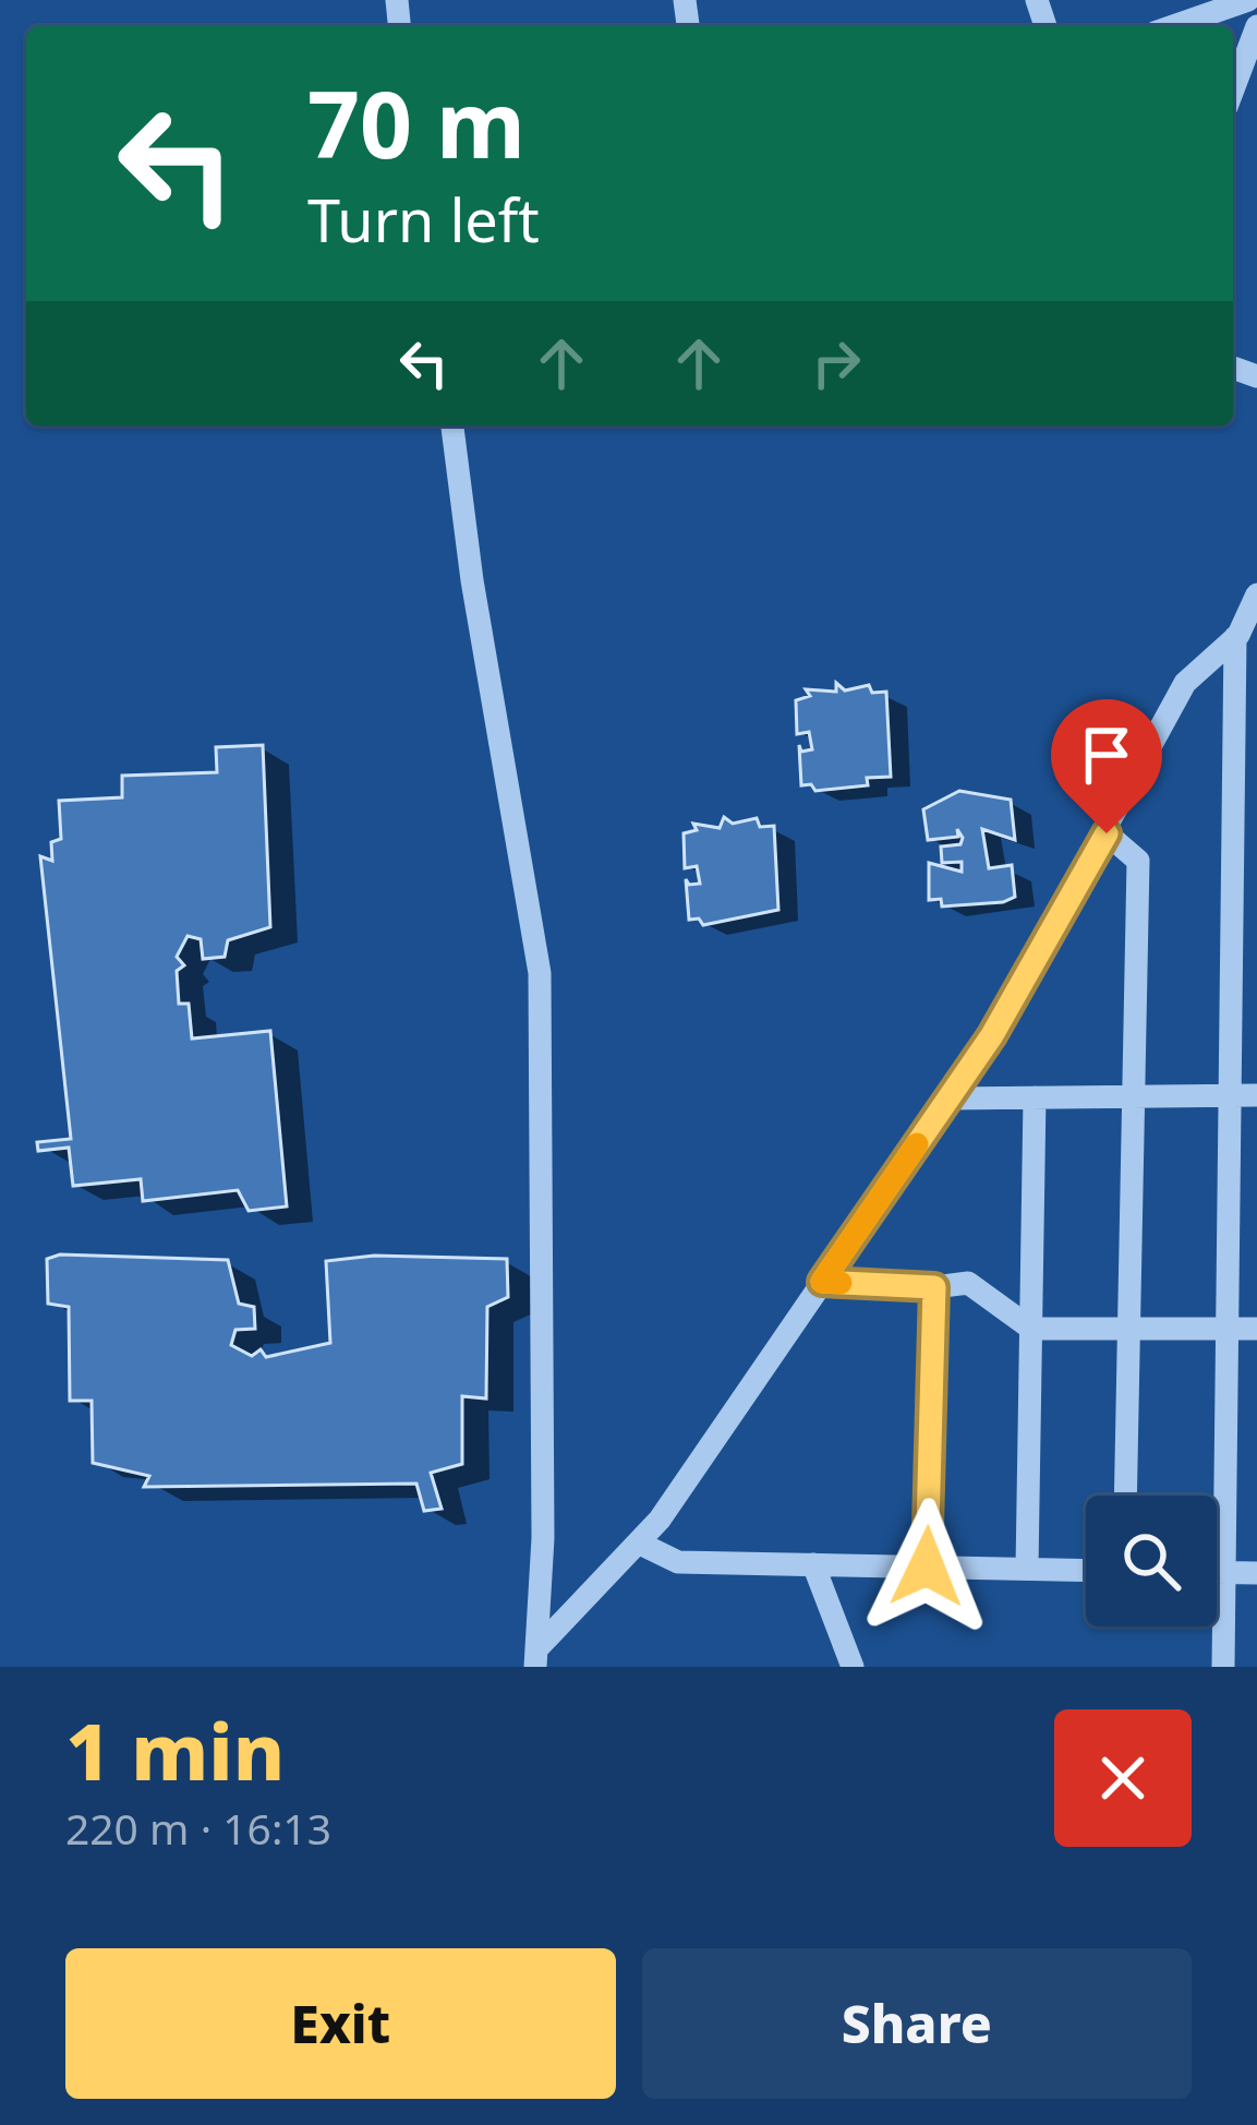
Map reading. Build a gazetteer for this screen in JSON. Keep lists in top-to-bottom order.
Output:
{
  "page": {
    "turn": ["70 m", "Turn left"],
    "heading": ["1 min", "220 m · 16:13"],
    "buttons": ["Exit", "Share"]
  }
}
